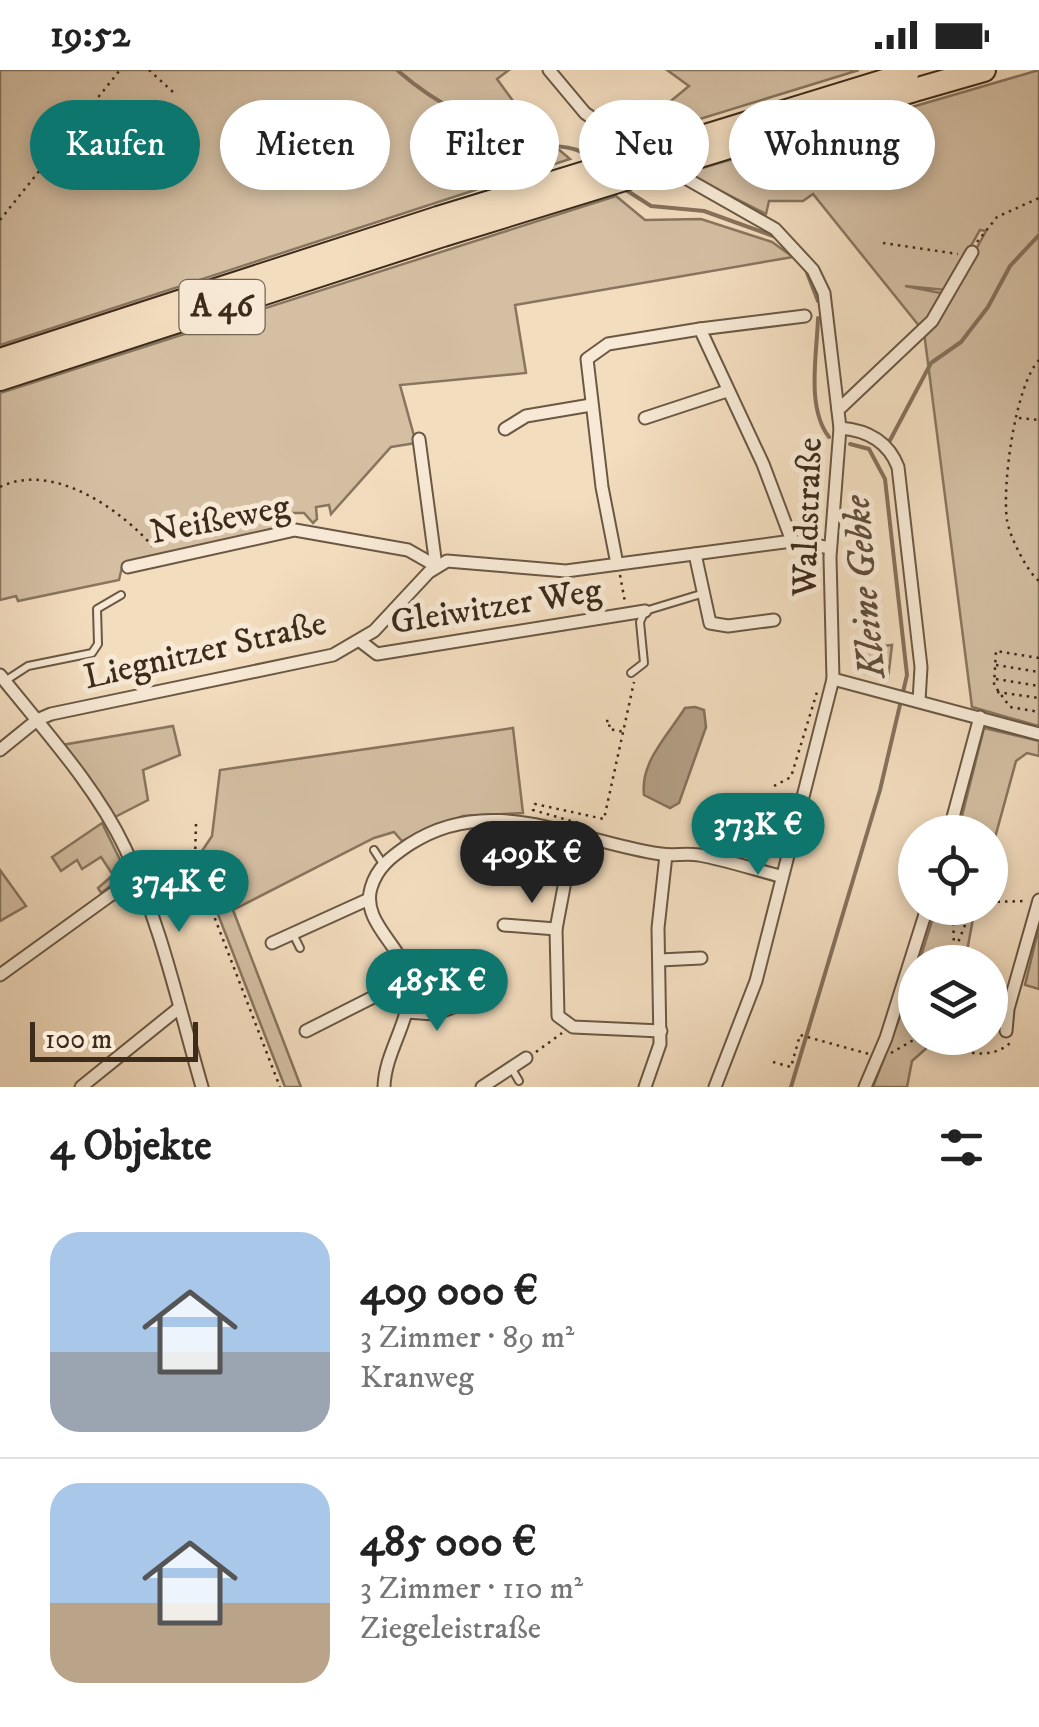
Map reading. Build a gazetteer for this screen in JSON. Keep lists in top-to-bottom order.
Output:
{
  "streets": {
    "highway": ["A 46"],
    "street": [
      "Waldstraße",
      "Neißeweg",
      "Gleiwitzer Weg",
      "Liegnitzer Straße"
    ]
  },
  "crossings": [
    ["Neißeweg", "Liegnitzer Straße"],
    ["Gleiwitzer Weg", "Liegnitzer Straße"]
  ],
  "water": ["Kleine Gebke"],
  "scale_bar": "100 m",
  "page": {
    "status": "19:52",
    "chip": [
      "Kaufen",
      "Mieten",
      "Filter",
      "Neu",
      "Wohnung"
    ],
    "price": [
      "373K €",
      "409K €",
      "374K €",
      "485K €"
    ],
    "scale": "100 m",
    "heading": "4 Objekte",
    "list": [
      {
        "name": "409 000 €",
        "note": "3 Zimmer · 89 m² · Kranweg"
      },
      {
        "name": "485 000 €",
        "note": "3 Zimmer · 110 m² · Ziegeleistraße"
      }
    ]
  }
}
